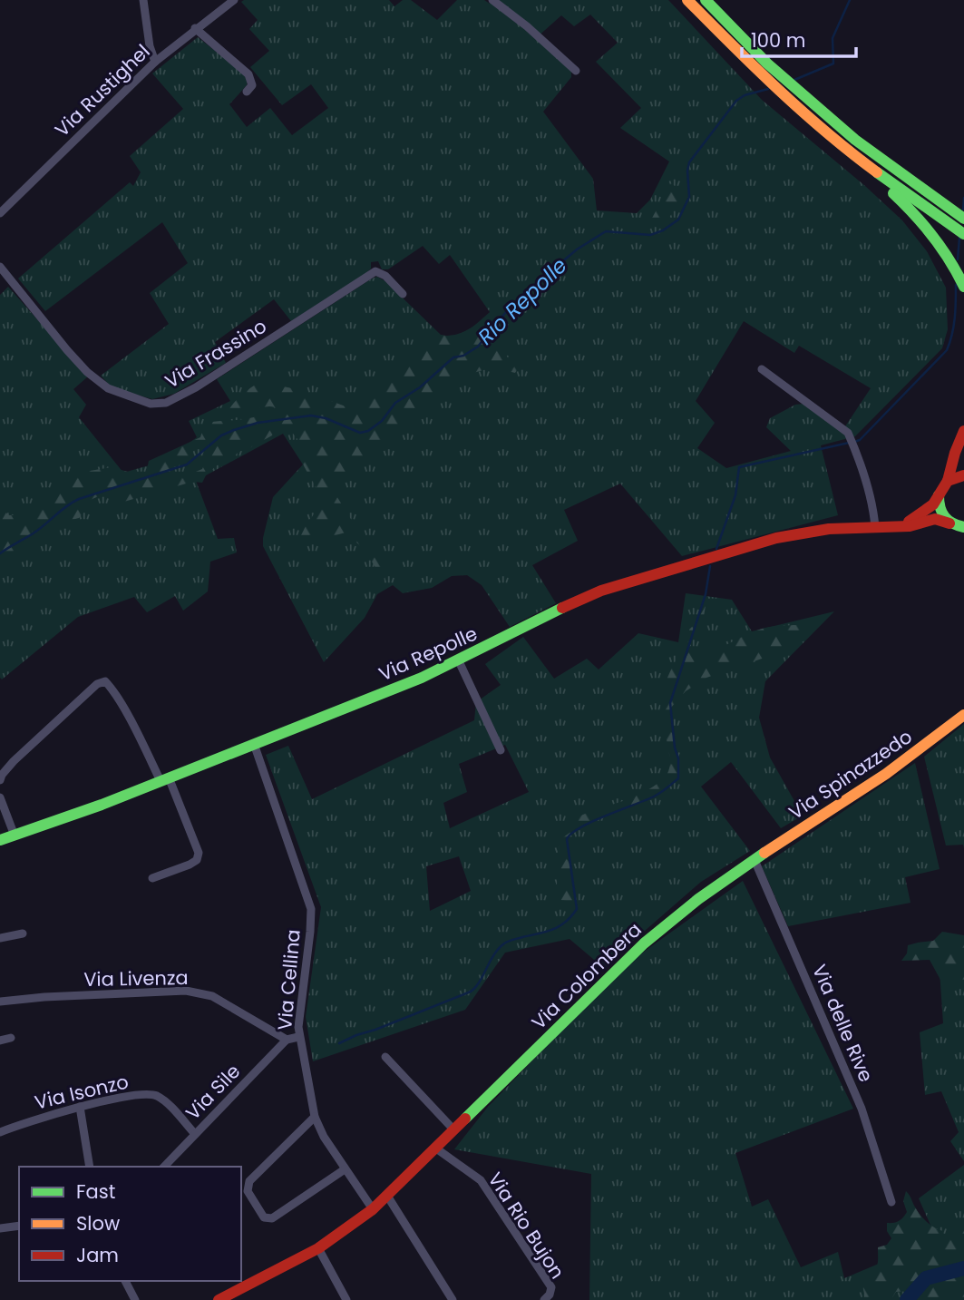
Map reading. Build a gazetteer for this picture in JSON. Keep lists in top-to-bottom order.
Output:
{
  "streets": {
    "main road": ["Via Repolle", "Via Spinazzedo", "Via Colombera"],
    "street": [
      "Via Rustighel",
      "Via Frassino",
      "Via Livenza",
      "Via Cellina",
      "Via delle Rive",
      "Via Isonzo",
      "Via Sile",
      "Via Rio Bujon"
    ]
  },
  "crossings": [
    ["Via Repolle", "Via Cellina"],
    ["Via Spinazzedo", "Via Colombera"],
    ["Via Spinazzedo", "Via delle Rive"],
    ["Via Colombera", "Via Cellina"],
    ["Via Colombera", "Via delle Rive"],
    ["Via Colombera", "Via Rio Bujon"],
    ["Via Livenza", "Via Sile"],
    ["Via Isonzo", "Via Sile"]
  ],
  "water": ["Rio Repolle"],
  "legend": ["Fast", "Slow", "Jam"],
  "scale_bar": "100 m"
}
